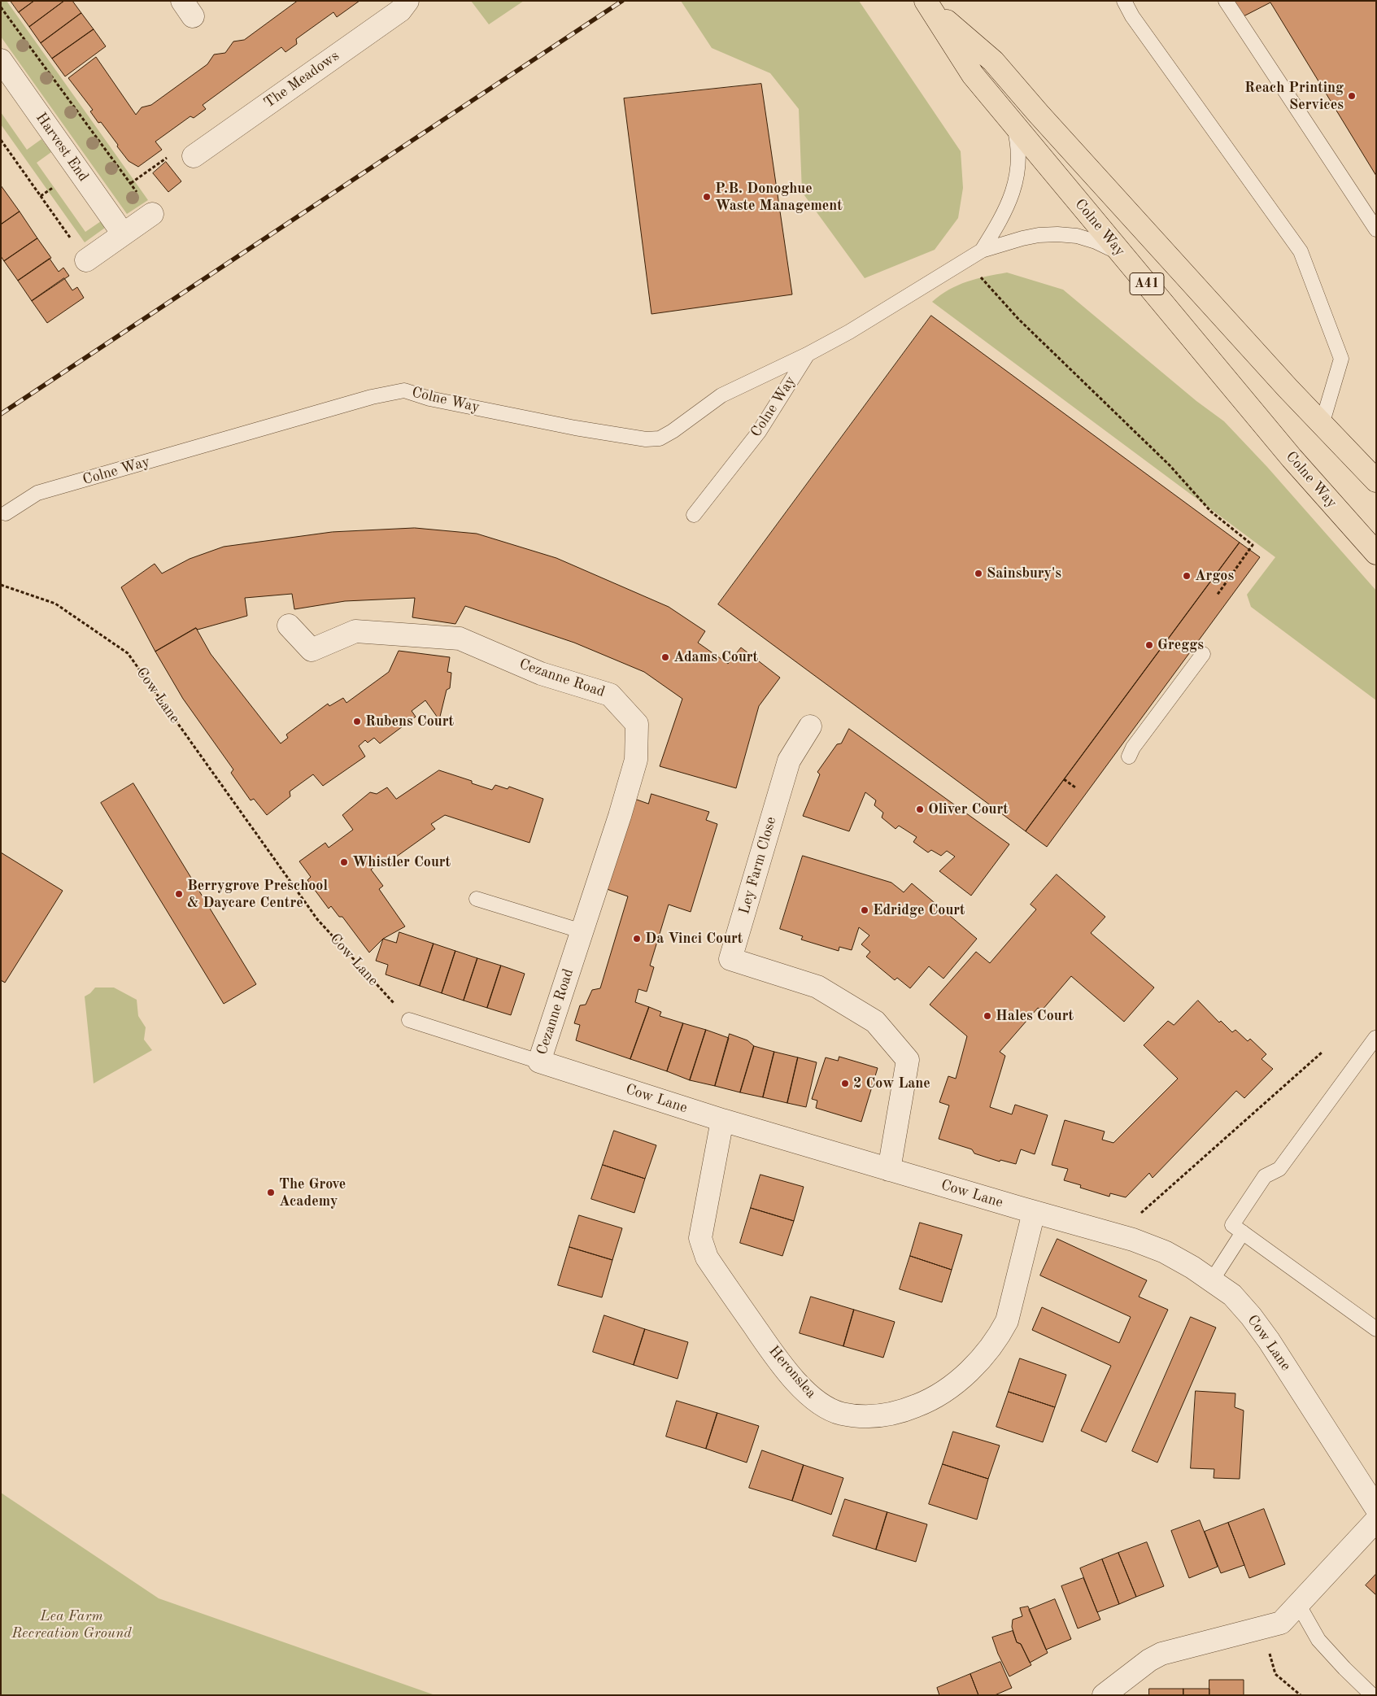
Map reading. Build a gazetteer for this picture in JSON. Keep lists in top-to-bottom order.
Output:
{
  "streets": {
    "highway": ["Colne Way", "A41"],
    "street": [
      "The Meadows",
      "Harvest End",
      "Cezanne Road",
      "Cow Lane",
      "Ley Farm Close",
      "Heronslea"
    ]
  },
  "crossings": [
    ["Cezanne Road", "Cow Lane"],
    ["Cow Lane", "Ley Farm Close"],
    ["Cow Lane", "Heronslea"]
  ],
  "parks": ["Lea Farm Recreation Ground"],
  "places": [
    "Reach Printing Services",
    "P.B. Donoghue Waste Management",
    "Sainsbury's",
    "Argos",
    "Greggs",
    "Adams Court",
    "Rubens Court",
    "Oliver Court",
    "Whistler Court",
    "Berrygrove Preschool & Daycare Centre",
    "Edridge Court",
    "Da Vinci Court",
    "Hales Court",
    "2 Cow Lane",
    "The Grove Academy"
  ]
}
